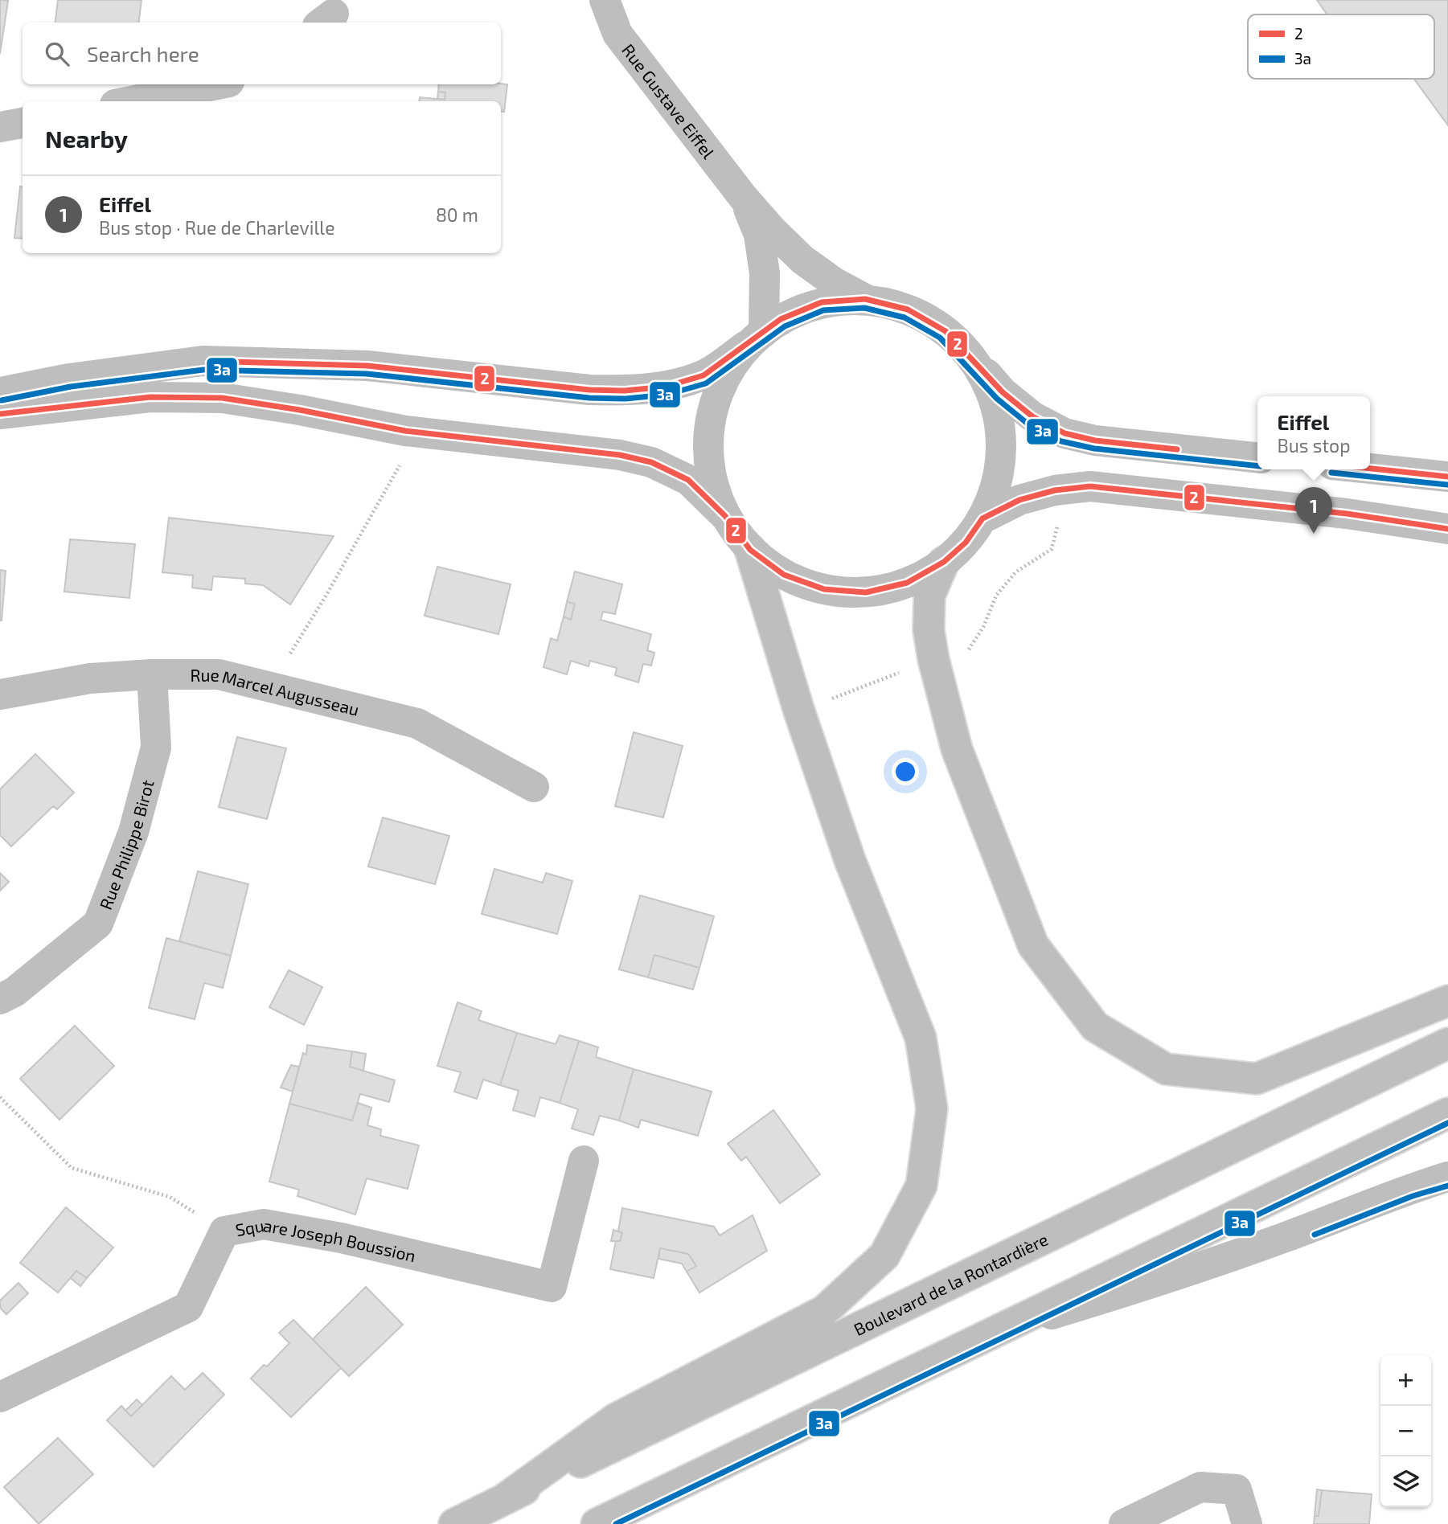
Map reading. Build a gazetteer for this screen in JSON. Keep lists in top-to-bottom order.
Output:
{
  "streets": {
    "street": [
      "Rue Gustave Eiffel",
      "Rue Marcel Augusseau",
      "Rue Philippe Birot",
      "Square Joseph Boussion",
      "Boulevard de la Rontardière"
    ]
  },
  "crossings": [
    ["Rue Marcel Augusseau", "Rue Philippe Birot"]
  ],
  "lines": ["transit line 2", "transit line 3a"],
  "legend": ["2", "3a"],
  "page": {
    "search": "Search here",
    "heading": "Nearby",
    "list": [
      {
        "mark": "1",
        "name": "Eiffel",
        "note": "Bus stop · Rue de Charleville",
        "value": "80 m"
      }
    ],
    "popup": ["Eiffel", "Bus stop"],
    "pins": "1",
    "map_buttons": ["+", "−"]
  }
}
